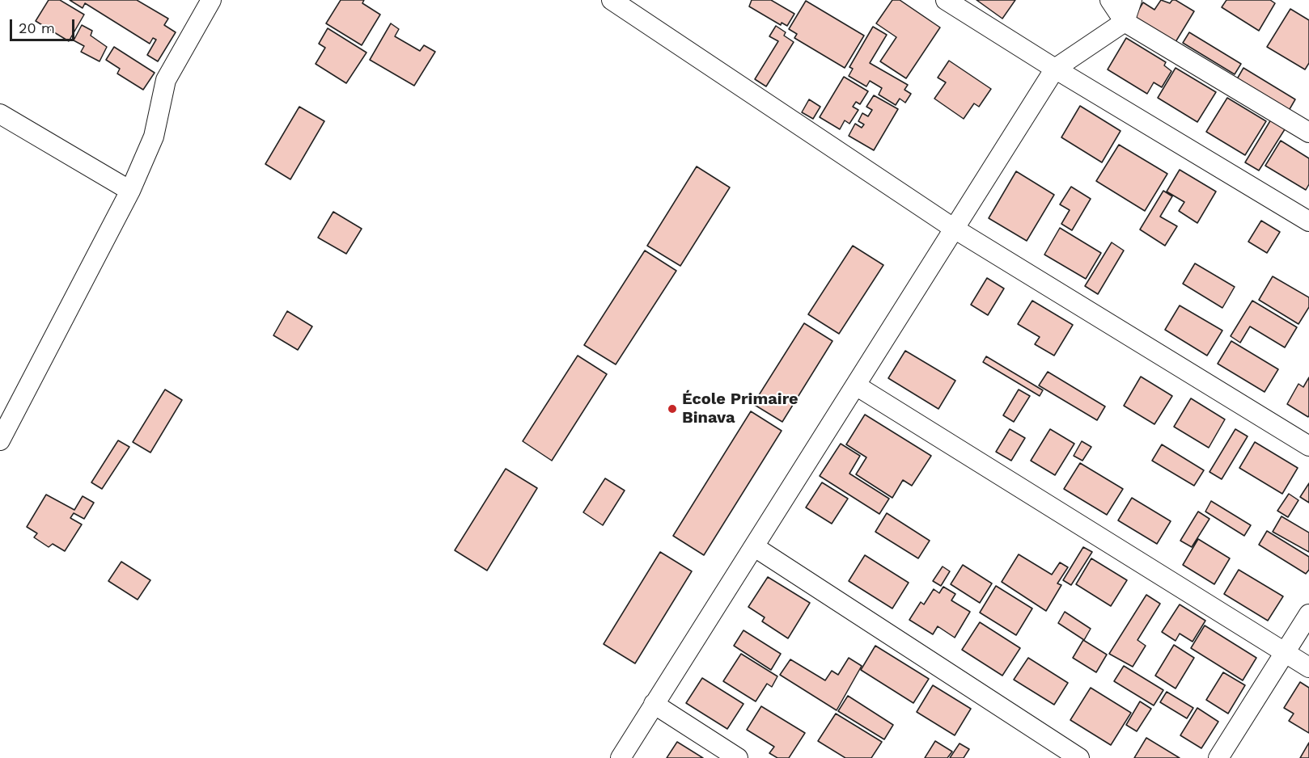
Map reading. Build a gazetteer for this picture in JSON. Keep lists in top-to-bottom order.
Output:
{
  "places": ["École Primaire Binava"],
  "scale_bar": "20 m"
}
